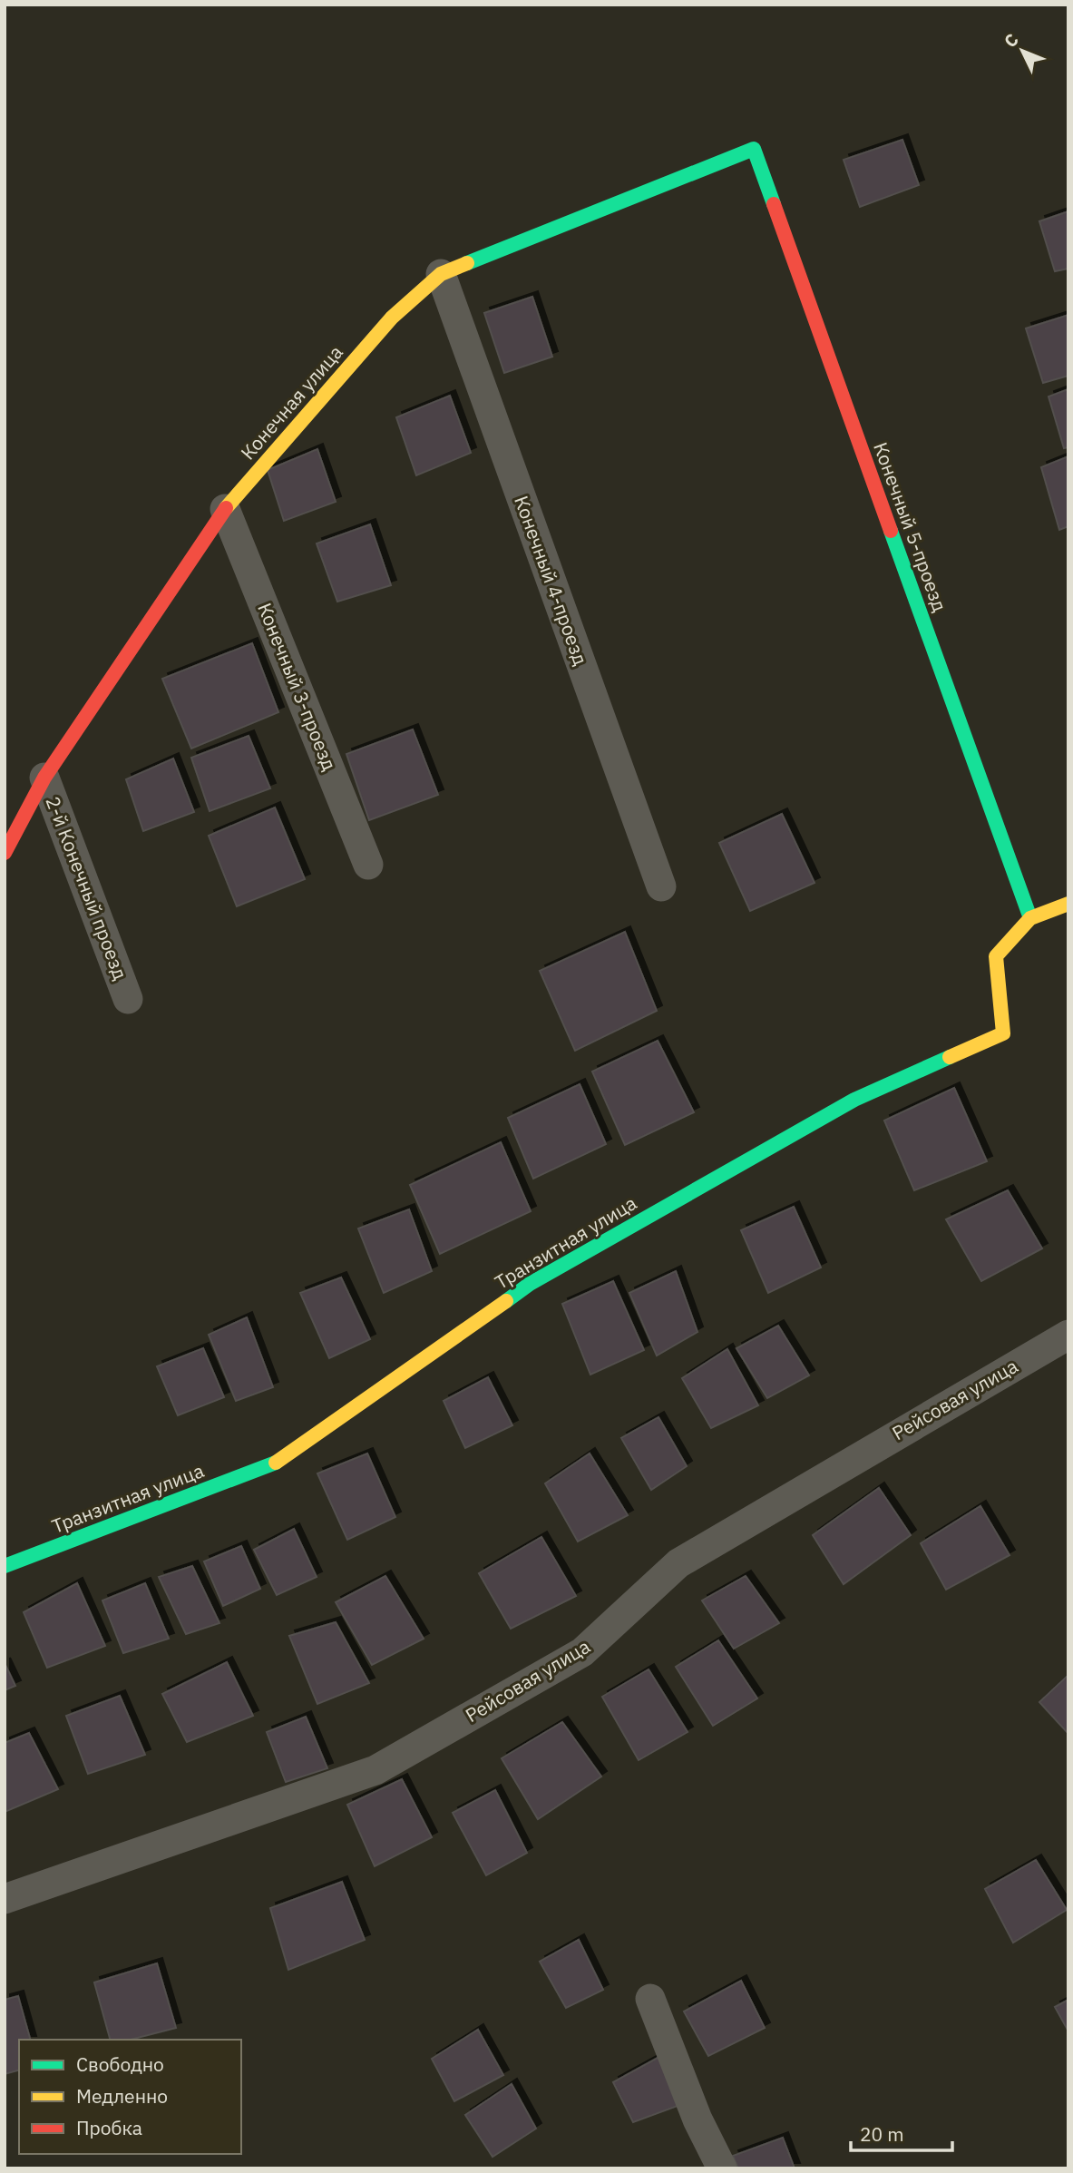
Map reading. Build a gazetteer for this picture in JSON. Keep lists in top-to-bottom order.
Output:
{
  "streets": {
    "street": [
      "Конечная улица",
      "Конечный 5-проезд",
      "Конечный 4-проезд",
      "Конечный 3-проезд",
      "2-й Конечный проезд",
      "Транзитная улица",
      "Рейсовая улица"
    ]
  },
  "crossings": [
    ["Конечная улица", "Конечный 5-проезд"],
    ["Конечная улица", "Конечный 4-проезд"],
    ["Конечная улица", "Конечный 3-проезд"],
    ["Конечная улица", "2-й Конечный проезд"],
    ["Конечный 5-проезд", "Транзитная улица"]
  ],
  "legend": ["Свободно", "Медленно", "Пробка"],
  "scale_bar": "20 m",
  "north": "top left"
}
